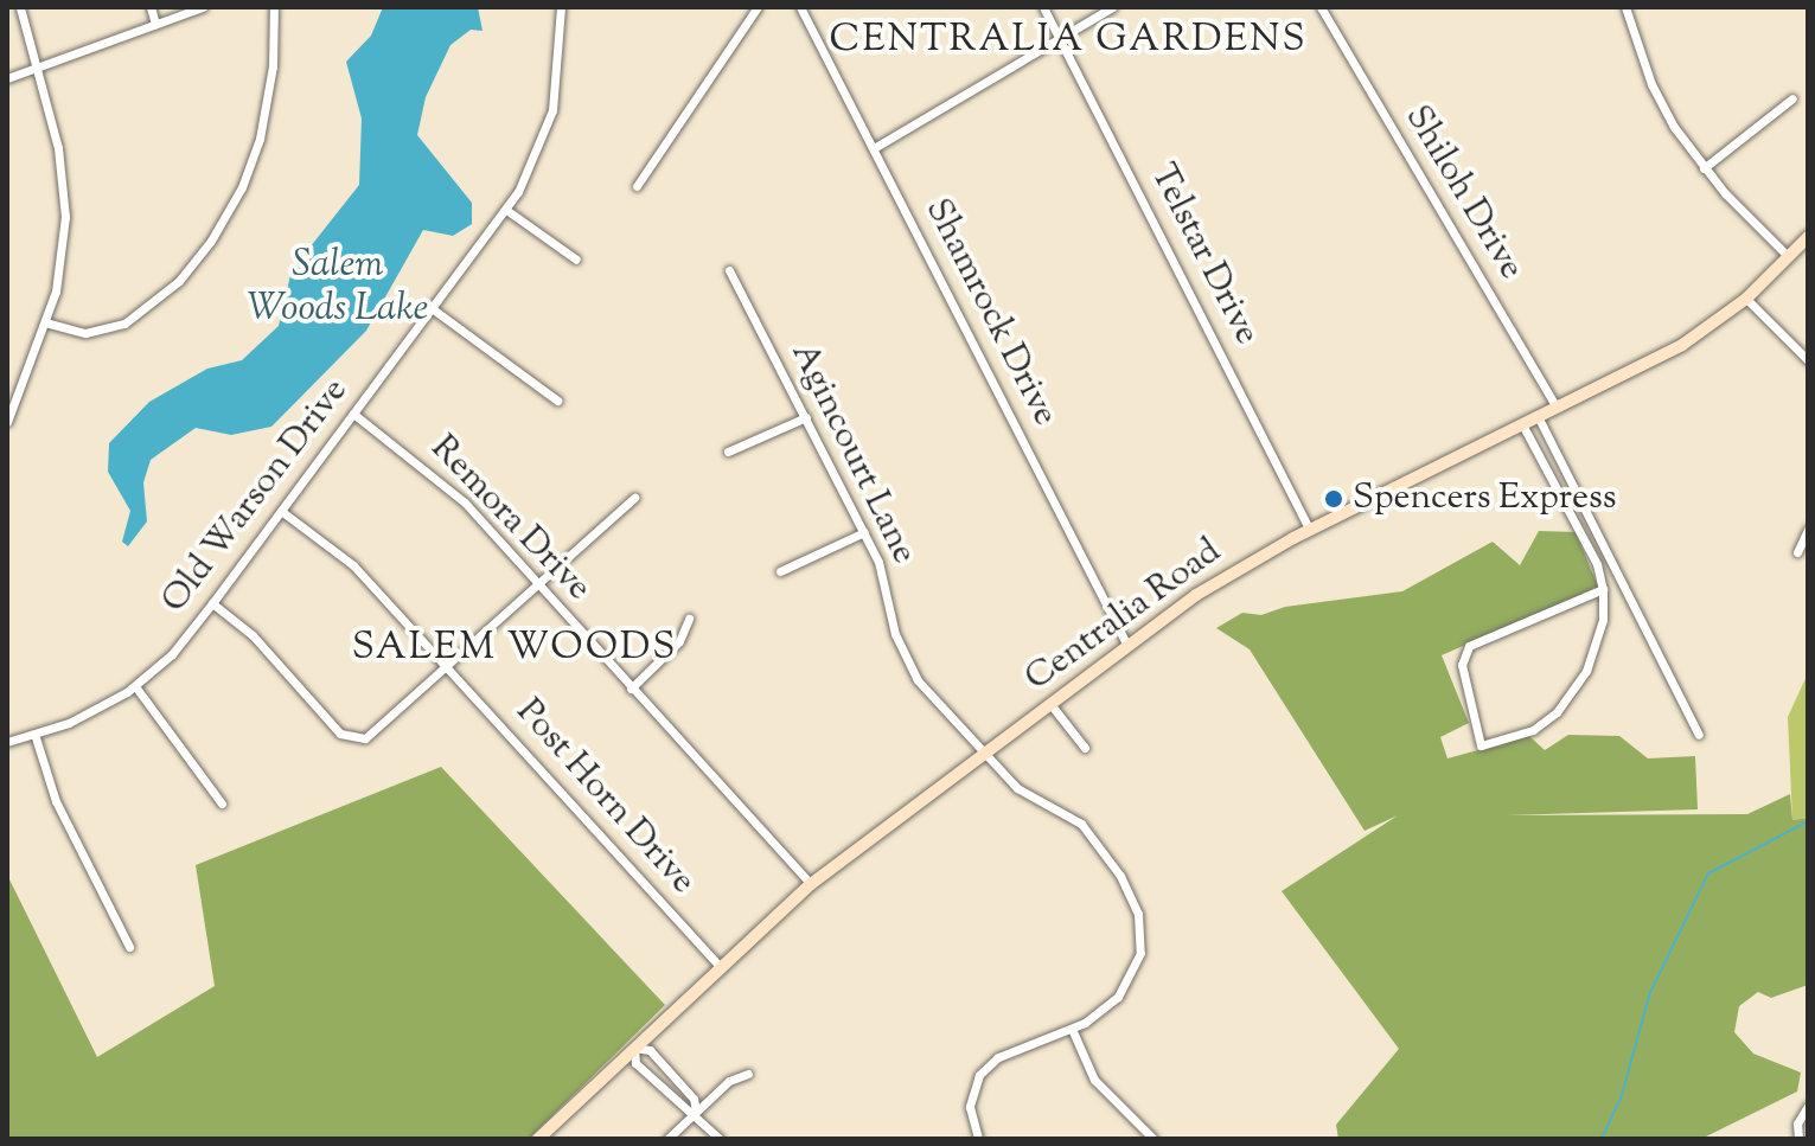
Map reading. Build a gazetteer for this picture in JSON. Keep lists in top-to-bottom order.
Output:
{
  "streets": {
    "main road": ["Centralia Road"],
    "street": [
      "Shiloh Drive",
      "Telstar Drive",
      "Shamrock Drive",
      "Agincourt Lane",
      "Old Warson Drive",
      "Remora Drive",
      "Post Horn Drive"
    ]
  },
  "crossings": [
    ["Shiloh Drive", "Centralia Road"],
    ["Telstar Drive", "Centralia Road"],
    ["Shamrock Drive", "Centralia Road"],
    ["Agincourt Lane", "Centralia Road"],
    ["Old Warson Drive", "Remora Drive"],
    ["Old Warson Drive", "Post Horn Drive"],
    ["Remora Drive", "Centralia Road"],
    ["Centralia Road", "Post Horn Drive"]
  ],
  "districts": ["CENTRALIA GARDENS", "SALEM WOODS"],
  "water": ["Salem Woods Lake"],
  "places": ["Spencers Express"]
}
